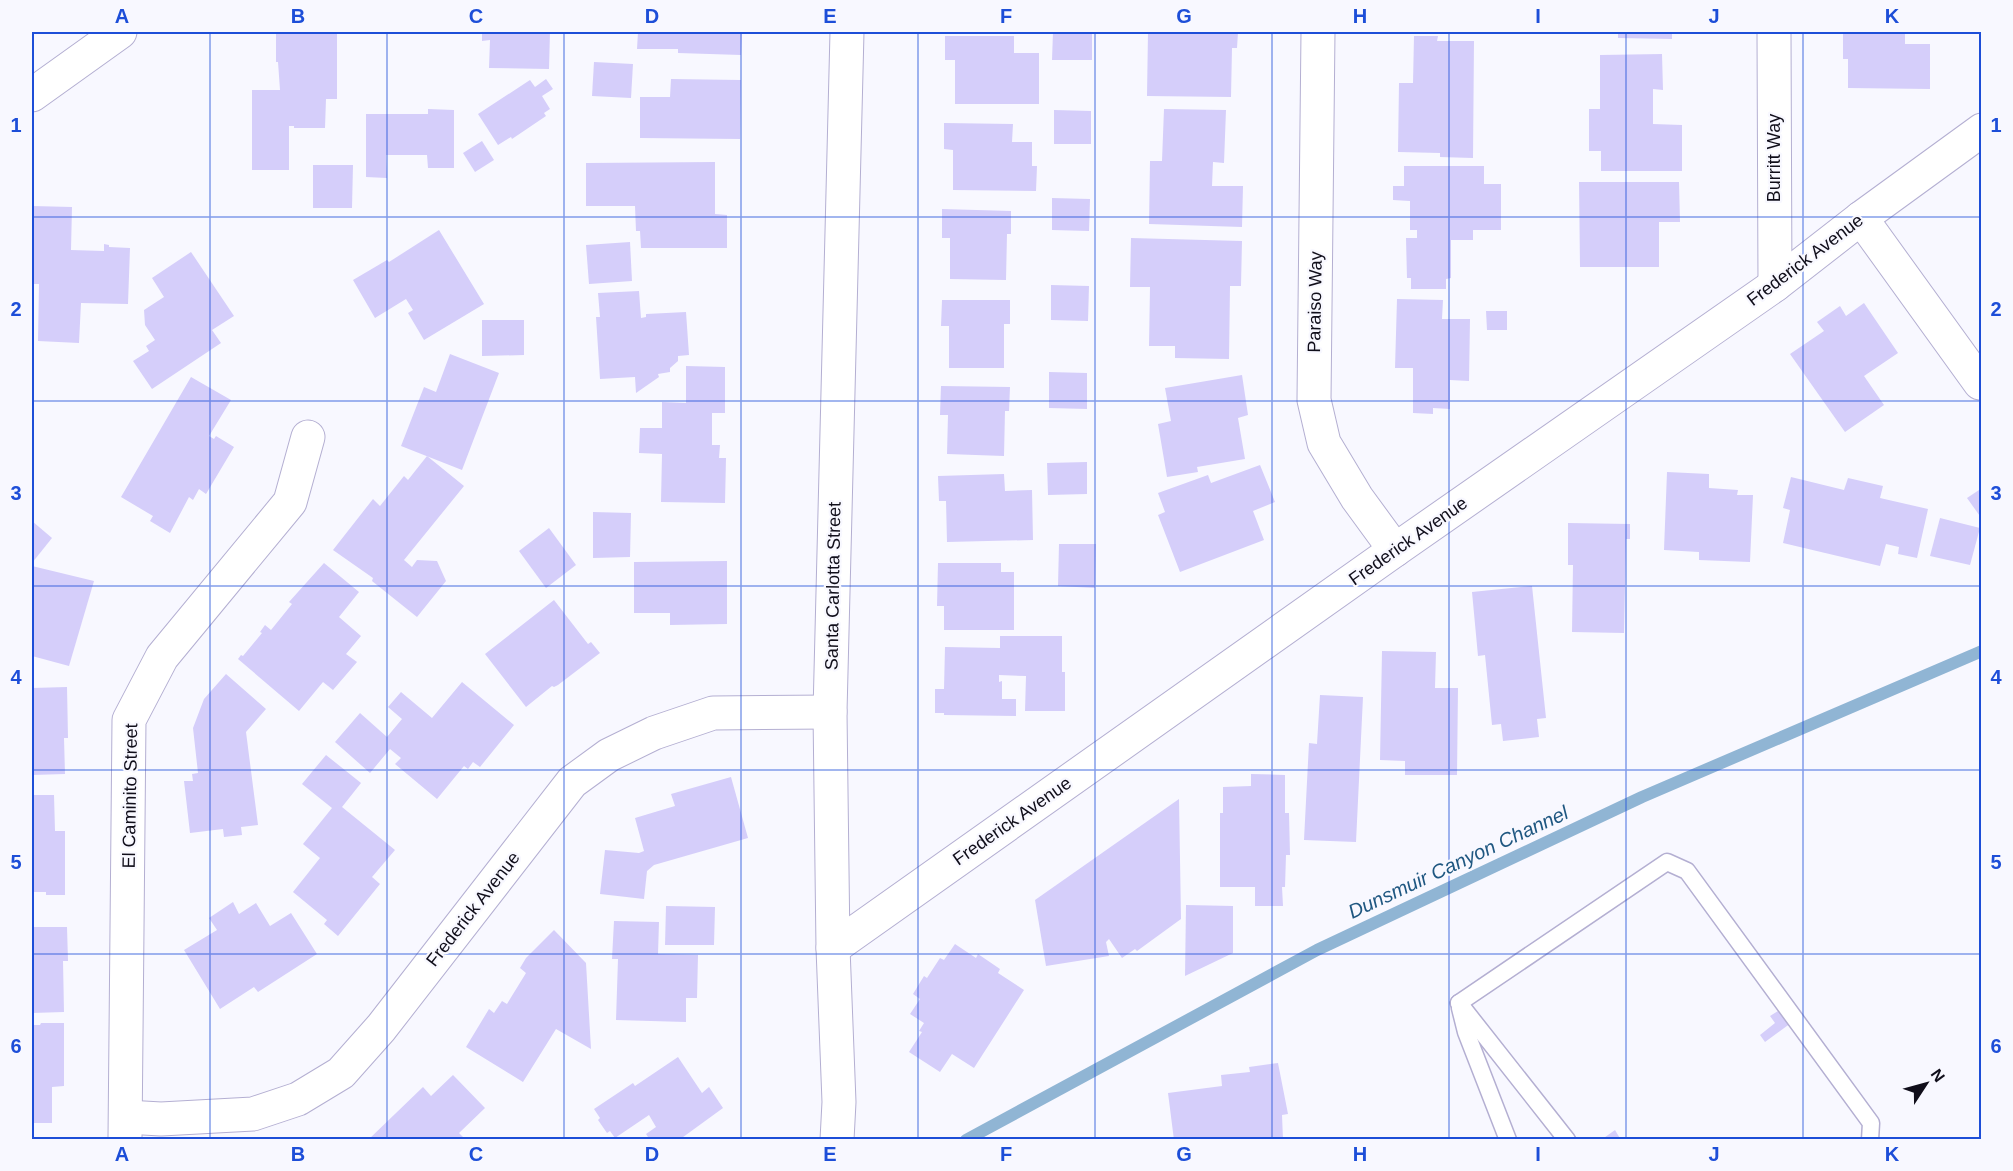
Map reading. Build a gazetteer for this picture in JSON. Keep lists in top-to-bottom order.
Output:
{
  "streets": {
    "street": [
      "Burritt Way",
      "Frederick Avenue",
      "Paraiso Way",
      "Santa Carlotta Street",
      "El Caminito Street"
    ]
  },
  "crossings": [
    ["Burritt Way", "Frederick Avenue"],
    ["Frederick Avenue", "Paraiso Way"],
    ["Frederick Avenue", "Santa Carlotta Street"],
    ["Frederick Avenue", "El Caminito Street"]
  ],
  "water": ["Dunsmuir Canyon Channel"],
  "north": "top right",
  "grid": {
    "columns": [
      "A",
      "B",
      "C",
      "D",
      "E",
      "F",
      "G",
      "H",
      "I",
      "J",
      "K"
    ],
    "rows": [
      "1",
      "2",
      "3",
      "4",
      "5",
      "6"
    ]
  }
}
